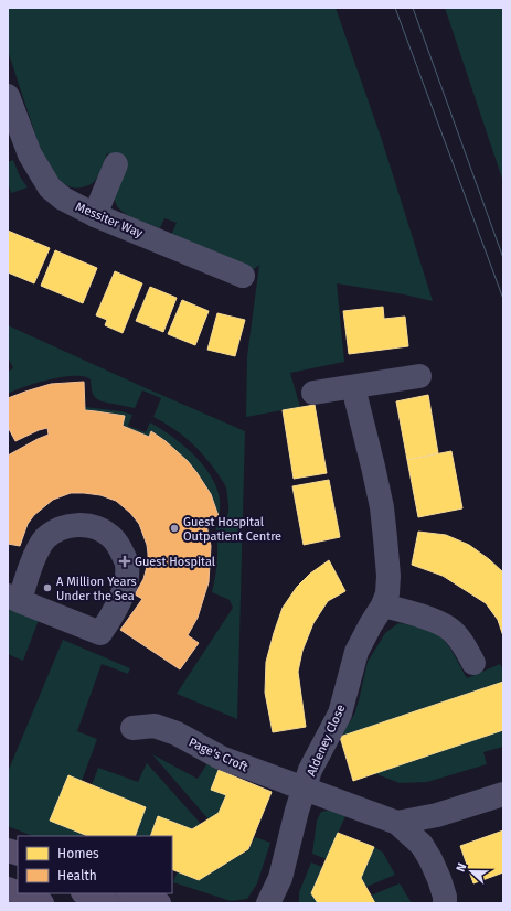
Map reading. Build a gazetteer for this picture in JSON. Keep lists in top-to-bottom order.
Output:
{
  "streets": {
    "street": ["Messiter Way", "Aldeney Close", "Page's Croft"]
  },
  "crossings": [
    ["Aldeney Close", "Page's Croft"]
  ],
  "places": {
    "other": ["Guest Hospital Outpatient Centre", "A Million Years Under the Sea"],
    "health": ["Guest Hospital"]
  },
  "legend": ["Homes", "Health"],
  "north": "left"
}
